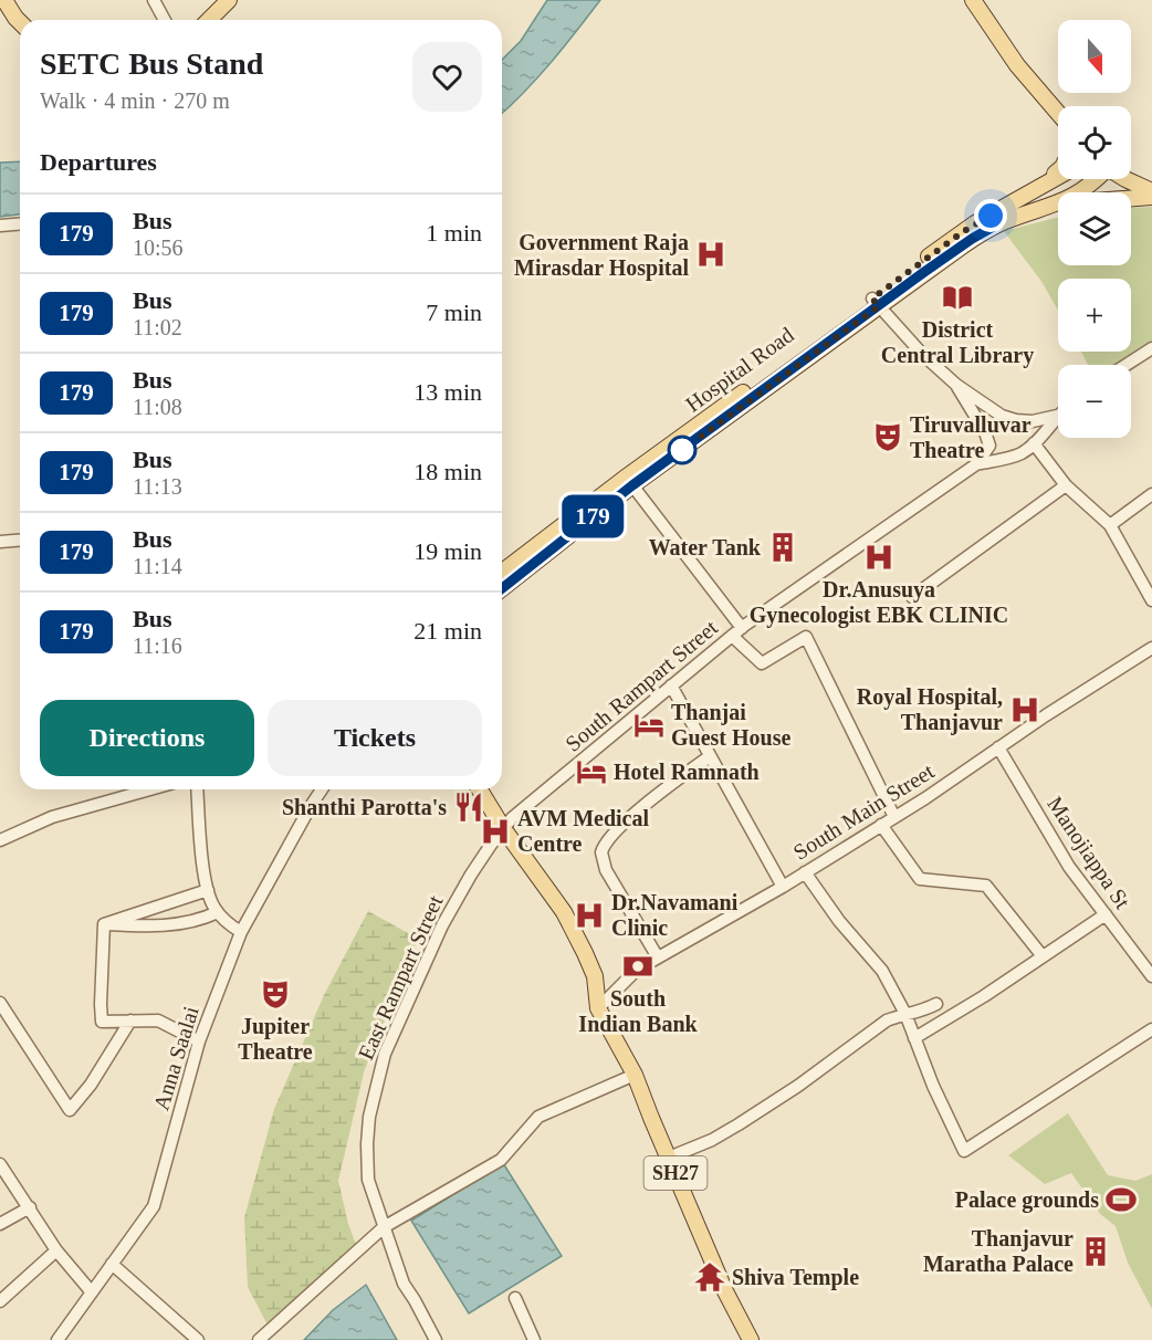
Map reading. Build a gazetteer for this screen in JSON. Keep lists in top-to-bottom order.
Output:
{
  "streets": {
    "main road": ["Hospital Road", "SH27"],
    "street": [
      "South Rampart Street",
      "South Main Street",
      "Manojiappa St",
      "East Rampart Street",
      "Anna Saalai"
    ]
  },
  "crossings": [
    ["South Rampart Street", "East Rampart Street"],
    ["South Rampart Street", "SH27"],
    ["South Main Street", "Manojiappa St"],
    ["South Main Street", "SH27"],
    ["East Rampart Street", "SH27"]
  ],
  "places": {
    "hospital": [
      "Government Raja Mirasdar Hospital",
      "Dr.Anusuya Gynecologist EBK CLINIC",
      "Royal Hospital, Thanjavur",
      "AVM Medical Centre",
      "Dr.Navamani Clinic"
    ],
    "library": ["District Central Library"],
    "theatre": ["Tiruvalluvar Theatre", "Jupiter Theatre"],
    "building": ["Water Tank", "Thanjavur Maratha Palace"],
    "hotel": ["Thanjai Guest House", "Hotel Ramnath"],
    "restaurant": ["Shanthi Parotta's"],
    "bank": ["South Indian Bank"],
    "sports": ["Palace grounds"],
    "temple": ["Shiva Temple"]
  },
  "lines": ["bus line 179"],
  "north": "bottom",
  "page": {
    "on_map": "179",
    "map_buttons": ["+", "−"],
    "heading": [
      ["SETC Bus Stand", "Walk · 4 min · 270 m"],
      "Departures"
    ],
    "list": [
      {
        "mark": "179",
        "name": "Bus",
        "note": "10:56",
        "value": "1 min"
      },
      {
        "mark": "179",
        "name": "Bus",
        "note": "11:02",
        "value": "7 min"
      },
      {
        "mark": "179",
        "name": "Bus",
        "note": "11:08",
        "value": "13 min"
      },
      {
        "mark": "179",
        "name": "Bus",
        "note": "11:13",
        "value": "18 min"
      },
      {
        "mark": "179",
        "name": "Bus",
        "note": "11:14",
        "value": "19 min"
      },
      {
        "mark": "179",
        "name": "Bus",
        "note": "11:16",
        "value": "21 min"
      }
    ],
    "buttons": ["Directions", "Tickets"]
  }
}
